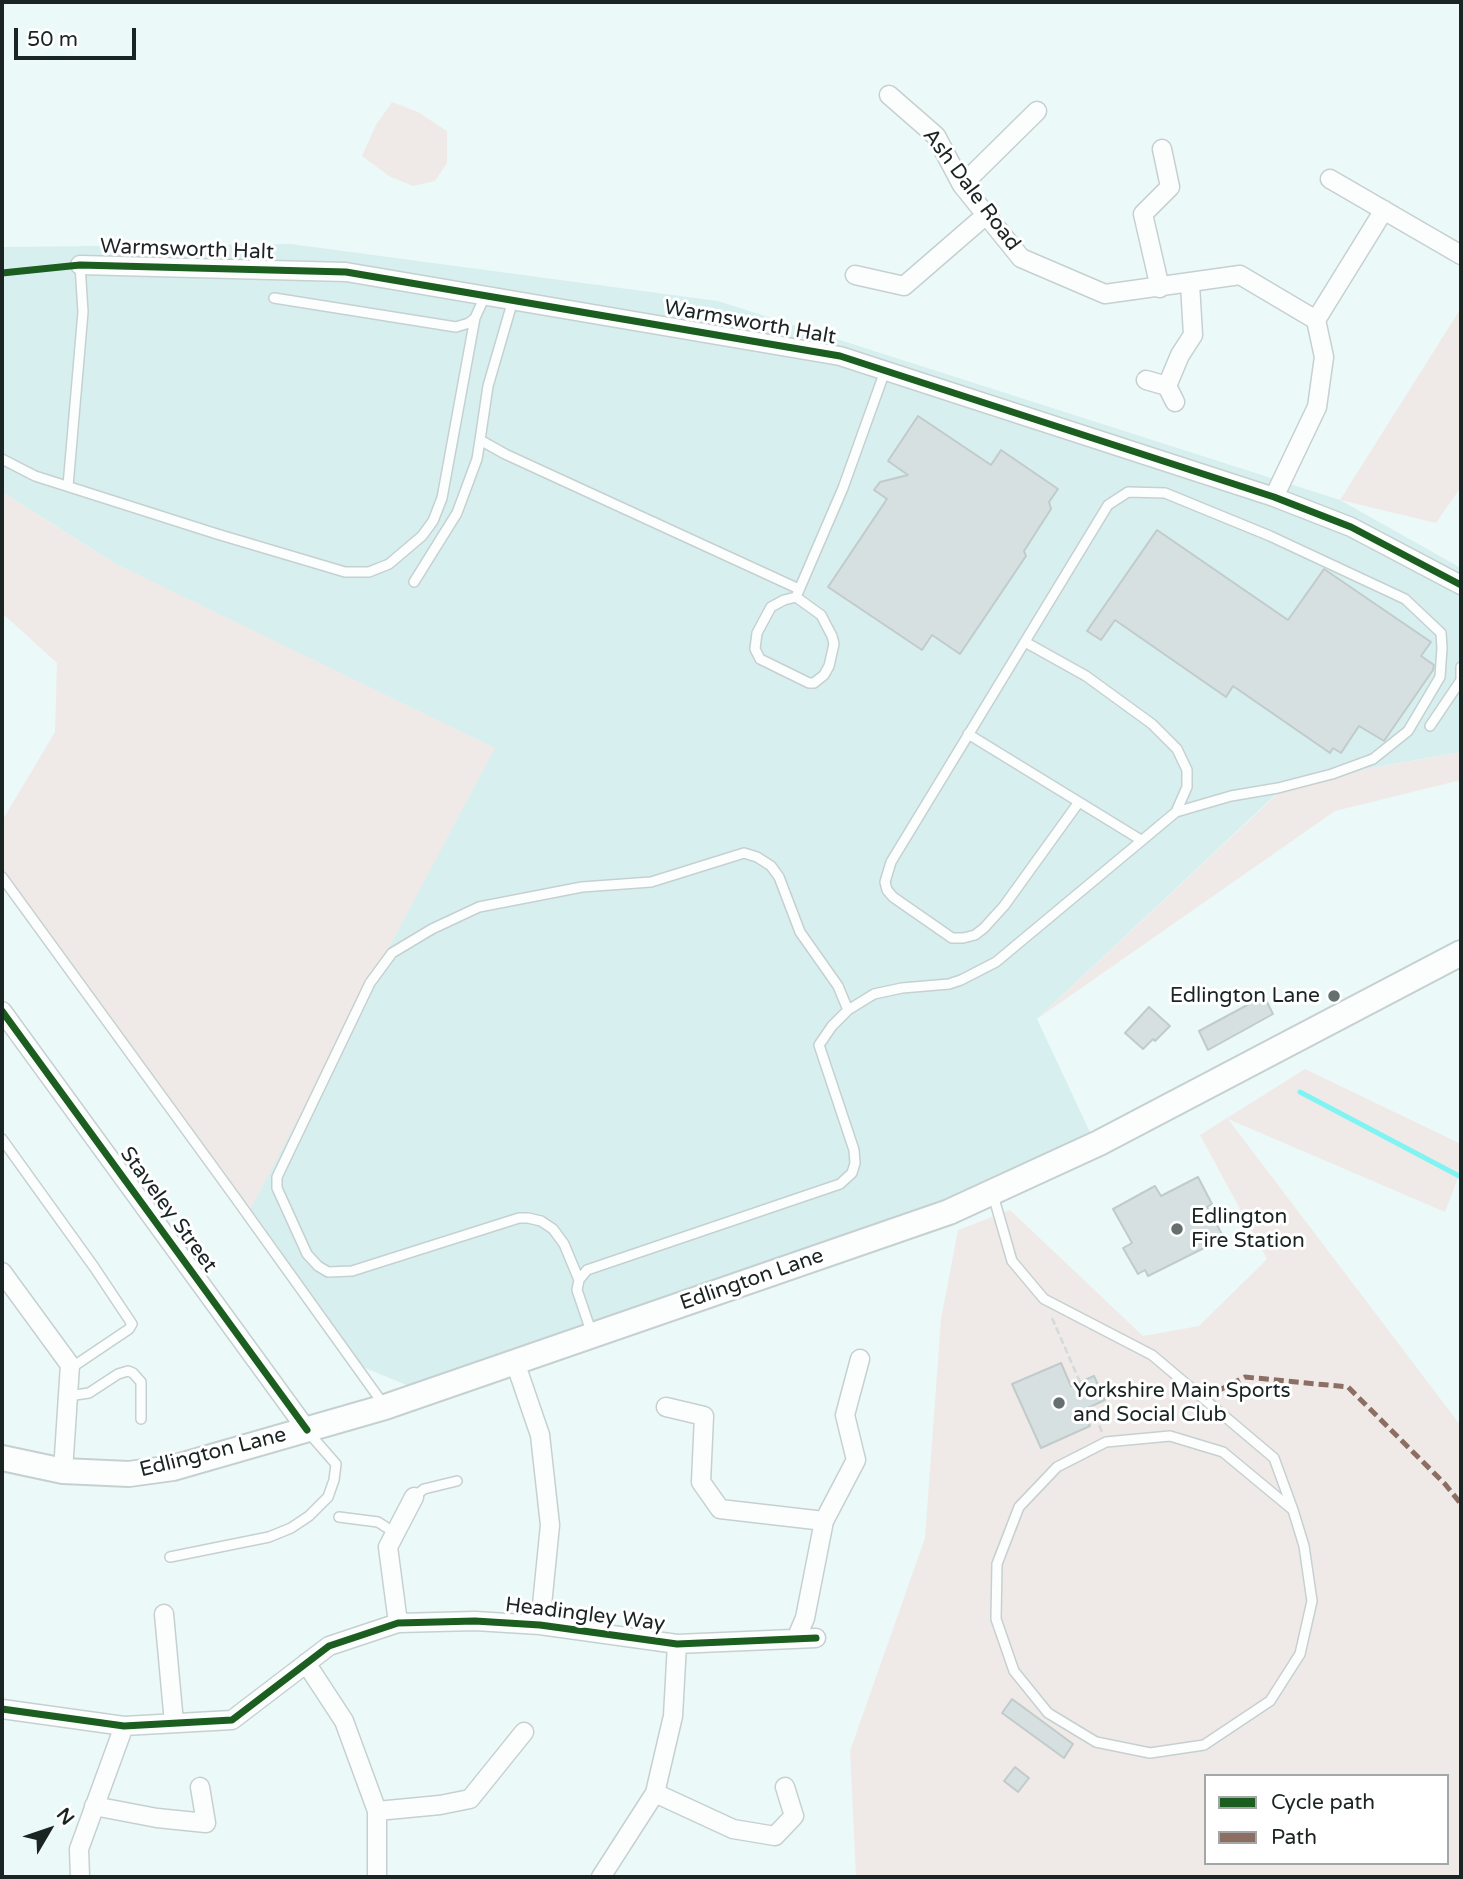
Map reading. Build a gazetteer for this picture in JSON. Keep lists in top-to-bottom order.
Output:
{
  "streets": {
    "main road": ["Edlington Lane"],
    "street": [
      "Ash Dale Road",
      "Warmsworth Halt",
      "Staveley Street",
      "Headingley Way"
    ]
  },
  "crossings": [
    ["Staveley Street", "Edlington Lane"]
  ],
  "places": ["Edlington Lane", "Edlington Fire Station", "Yorkshire Main Sports and Social Club"],
  "legend": ["Cycle path", "Path"],
  "scale_bar": "50 m",
  "north": "top right"
}
